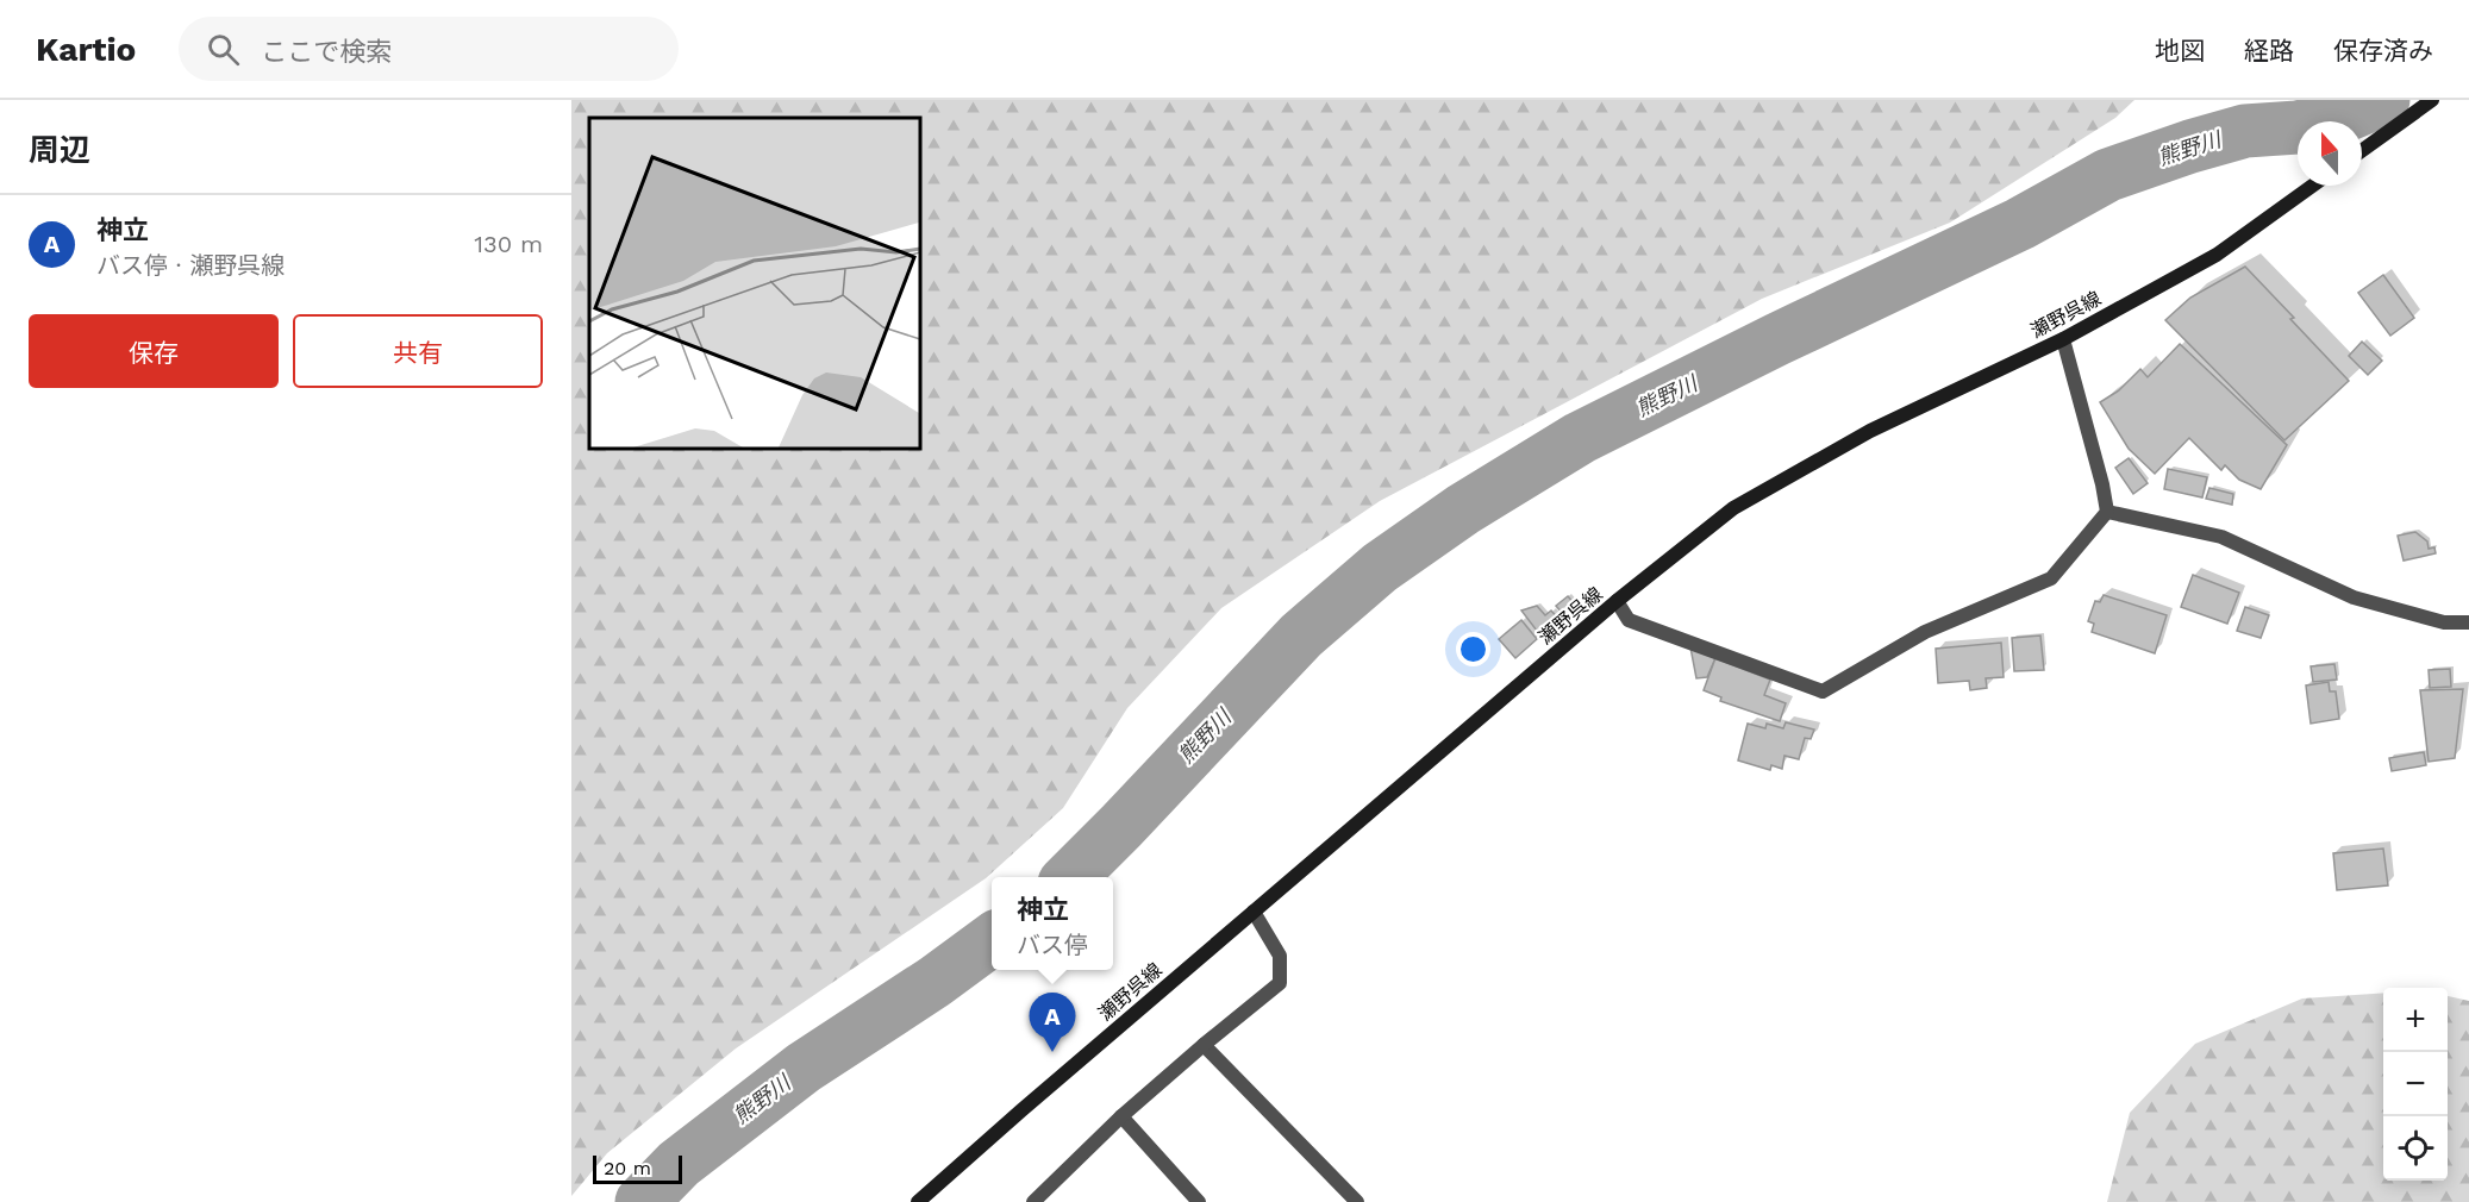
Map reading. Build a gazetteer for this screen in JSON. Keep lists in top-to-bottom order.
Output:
{
  "streets": {
    "main road": ["瀬野呉線"]
  },
  "water": ["熊野川"],
  "scale_bar": "20 m",
  "north": "top",
  "page": {
    "header": "Kartio",
    "search": "ここで検索",
    "nav": ["地図", "経路", "保存済み"],
    "heading": "周辺",
    "list": [
      {
        "mark": "A",
        "name": "神立",
        "note": "バス停 · 瀬野呉線",
        "value": "130 m"
      }
    ],
    "buttons": ["保存", "共有"],
    "popup": ["神立", "バス停"],
    "map_buttons": ["+", "−"],
    "pins": "A",
    "scale": "20 m"
  }
}
